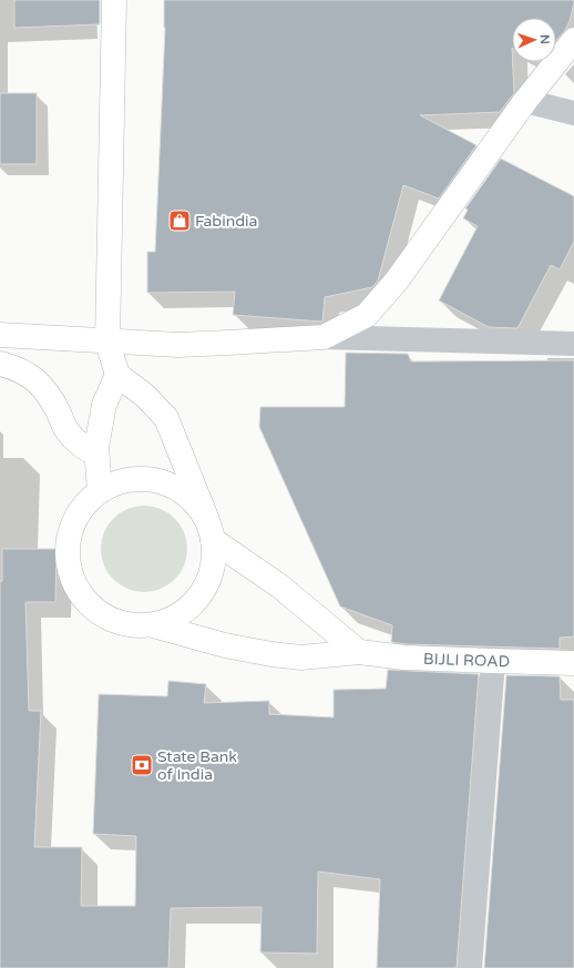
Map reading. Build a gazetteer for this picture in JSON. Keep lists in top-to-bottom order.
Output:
{
  "streets": {
    "main road": ["BIJLI ROAD"]
  },
  "places": {
    "shop": ["Fabindia"],
    "bank": ["State Bank of India"]
  },
  "north": "right"
}
